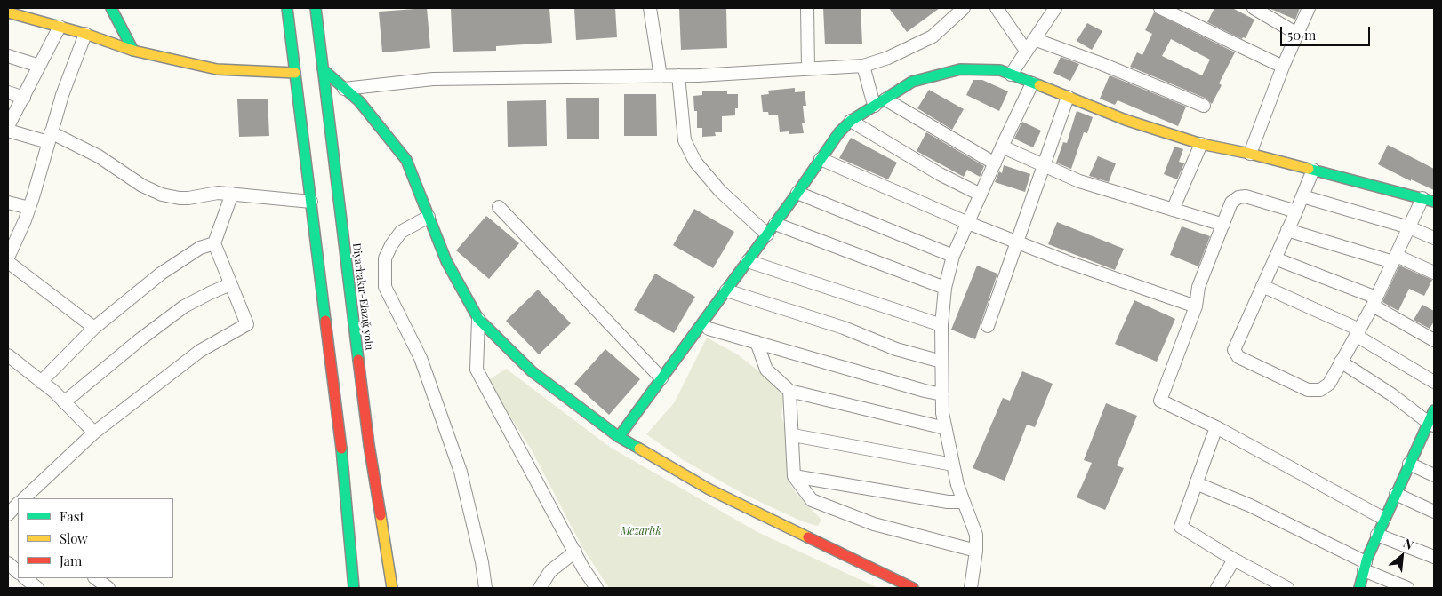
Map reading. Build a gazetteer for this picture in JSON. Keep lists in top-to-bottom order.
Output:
{
  "streets": {
    "main road": ["Diyarbakır-Elazığ yolu"]
  },
  "parks": ["Mezarlık"],
  "legend": ["Fast", "Slow", "Jam"],
  "scale_bar": "50 m",
  "north": "top right"
}
